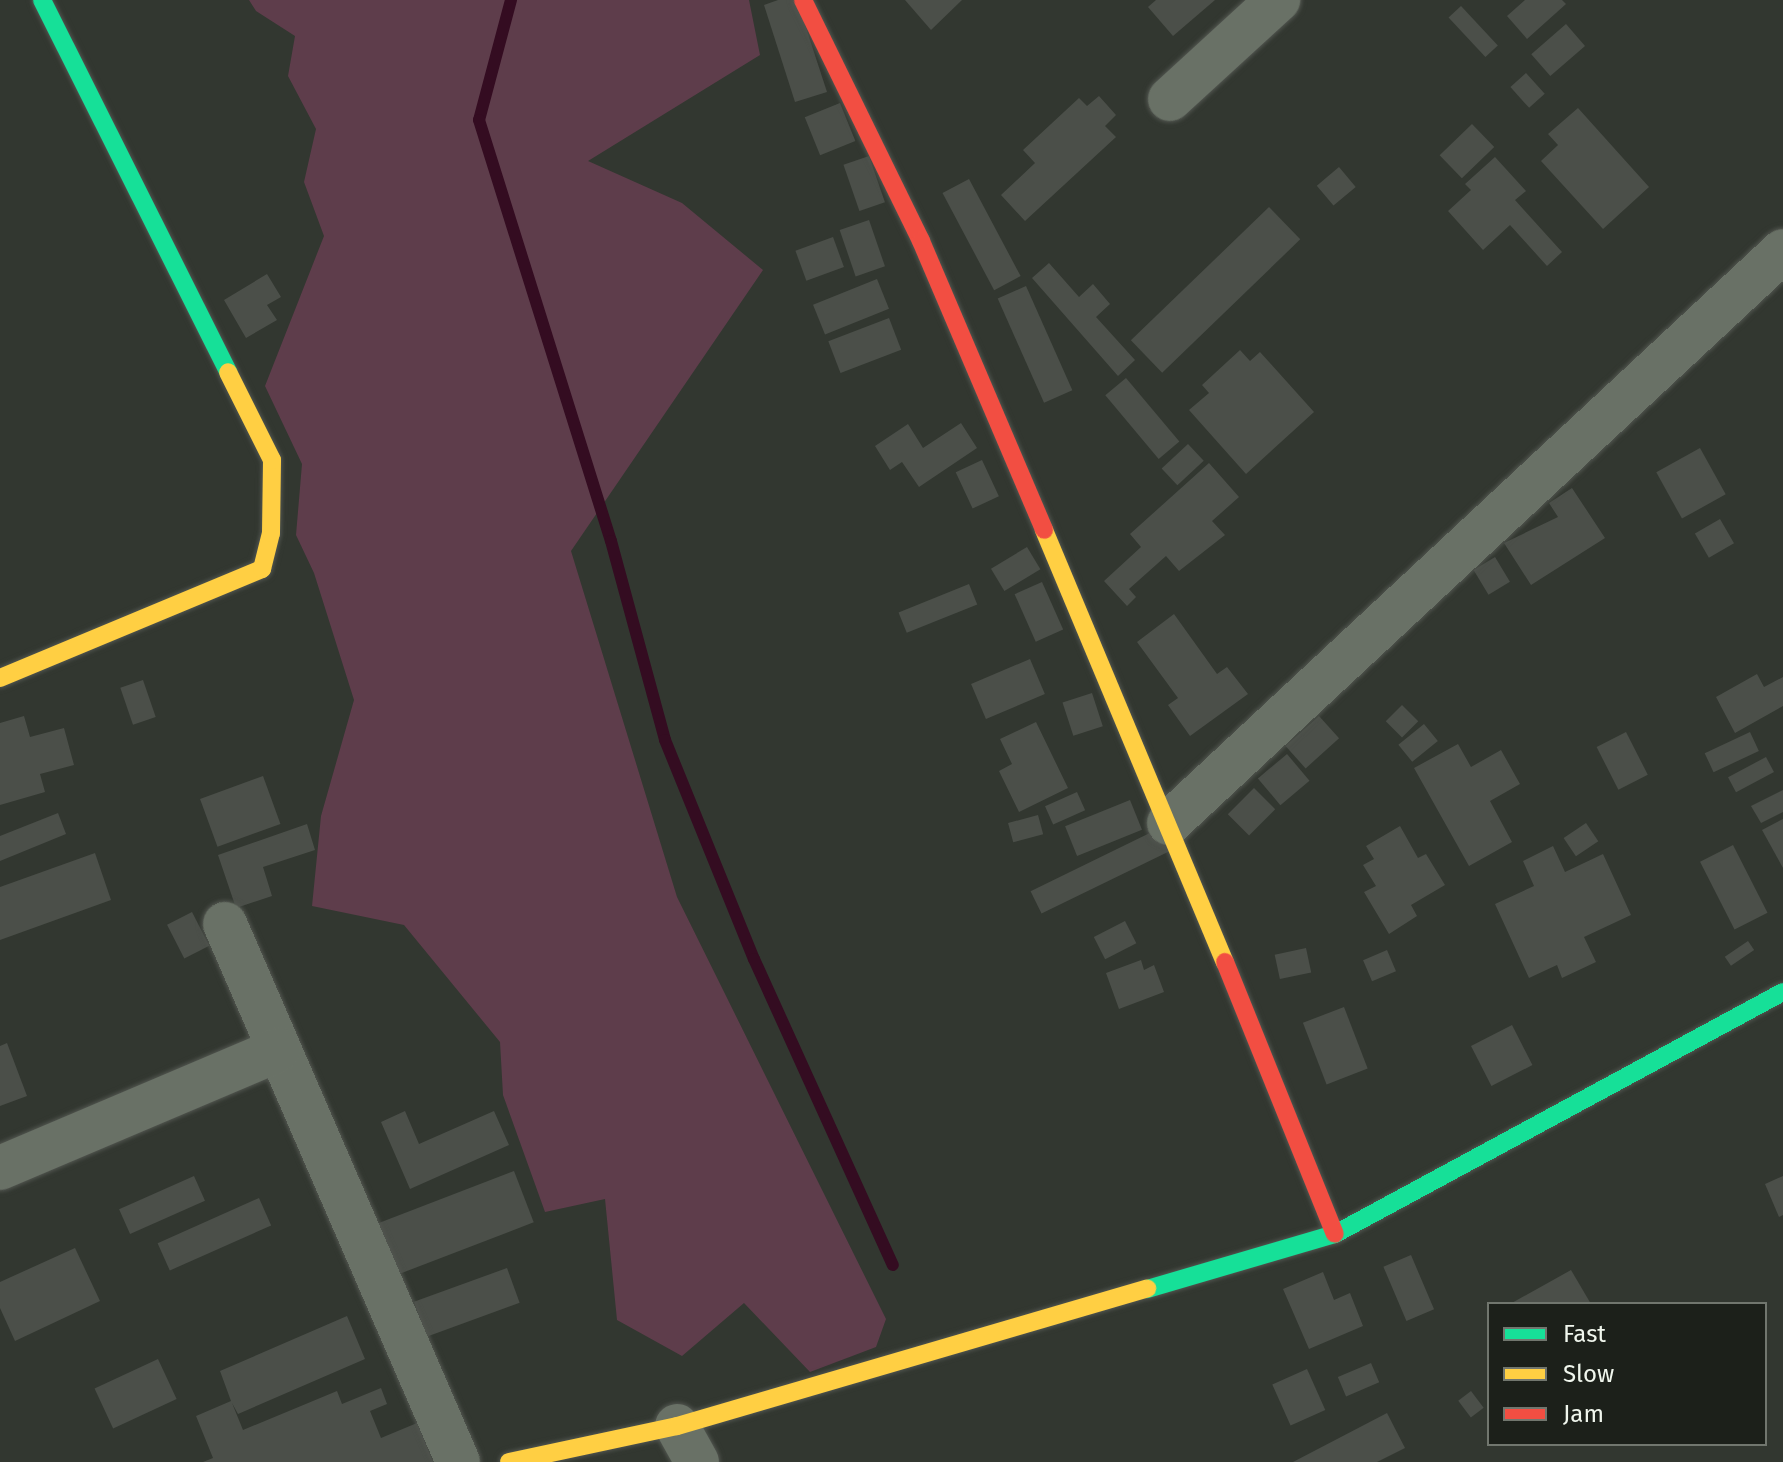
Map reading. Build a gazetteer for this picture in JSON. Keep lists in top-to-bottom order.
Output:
{
  "legend": ["Fast", "Slow", "Jam"]
}
